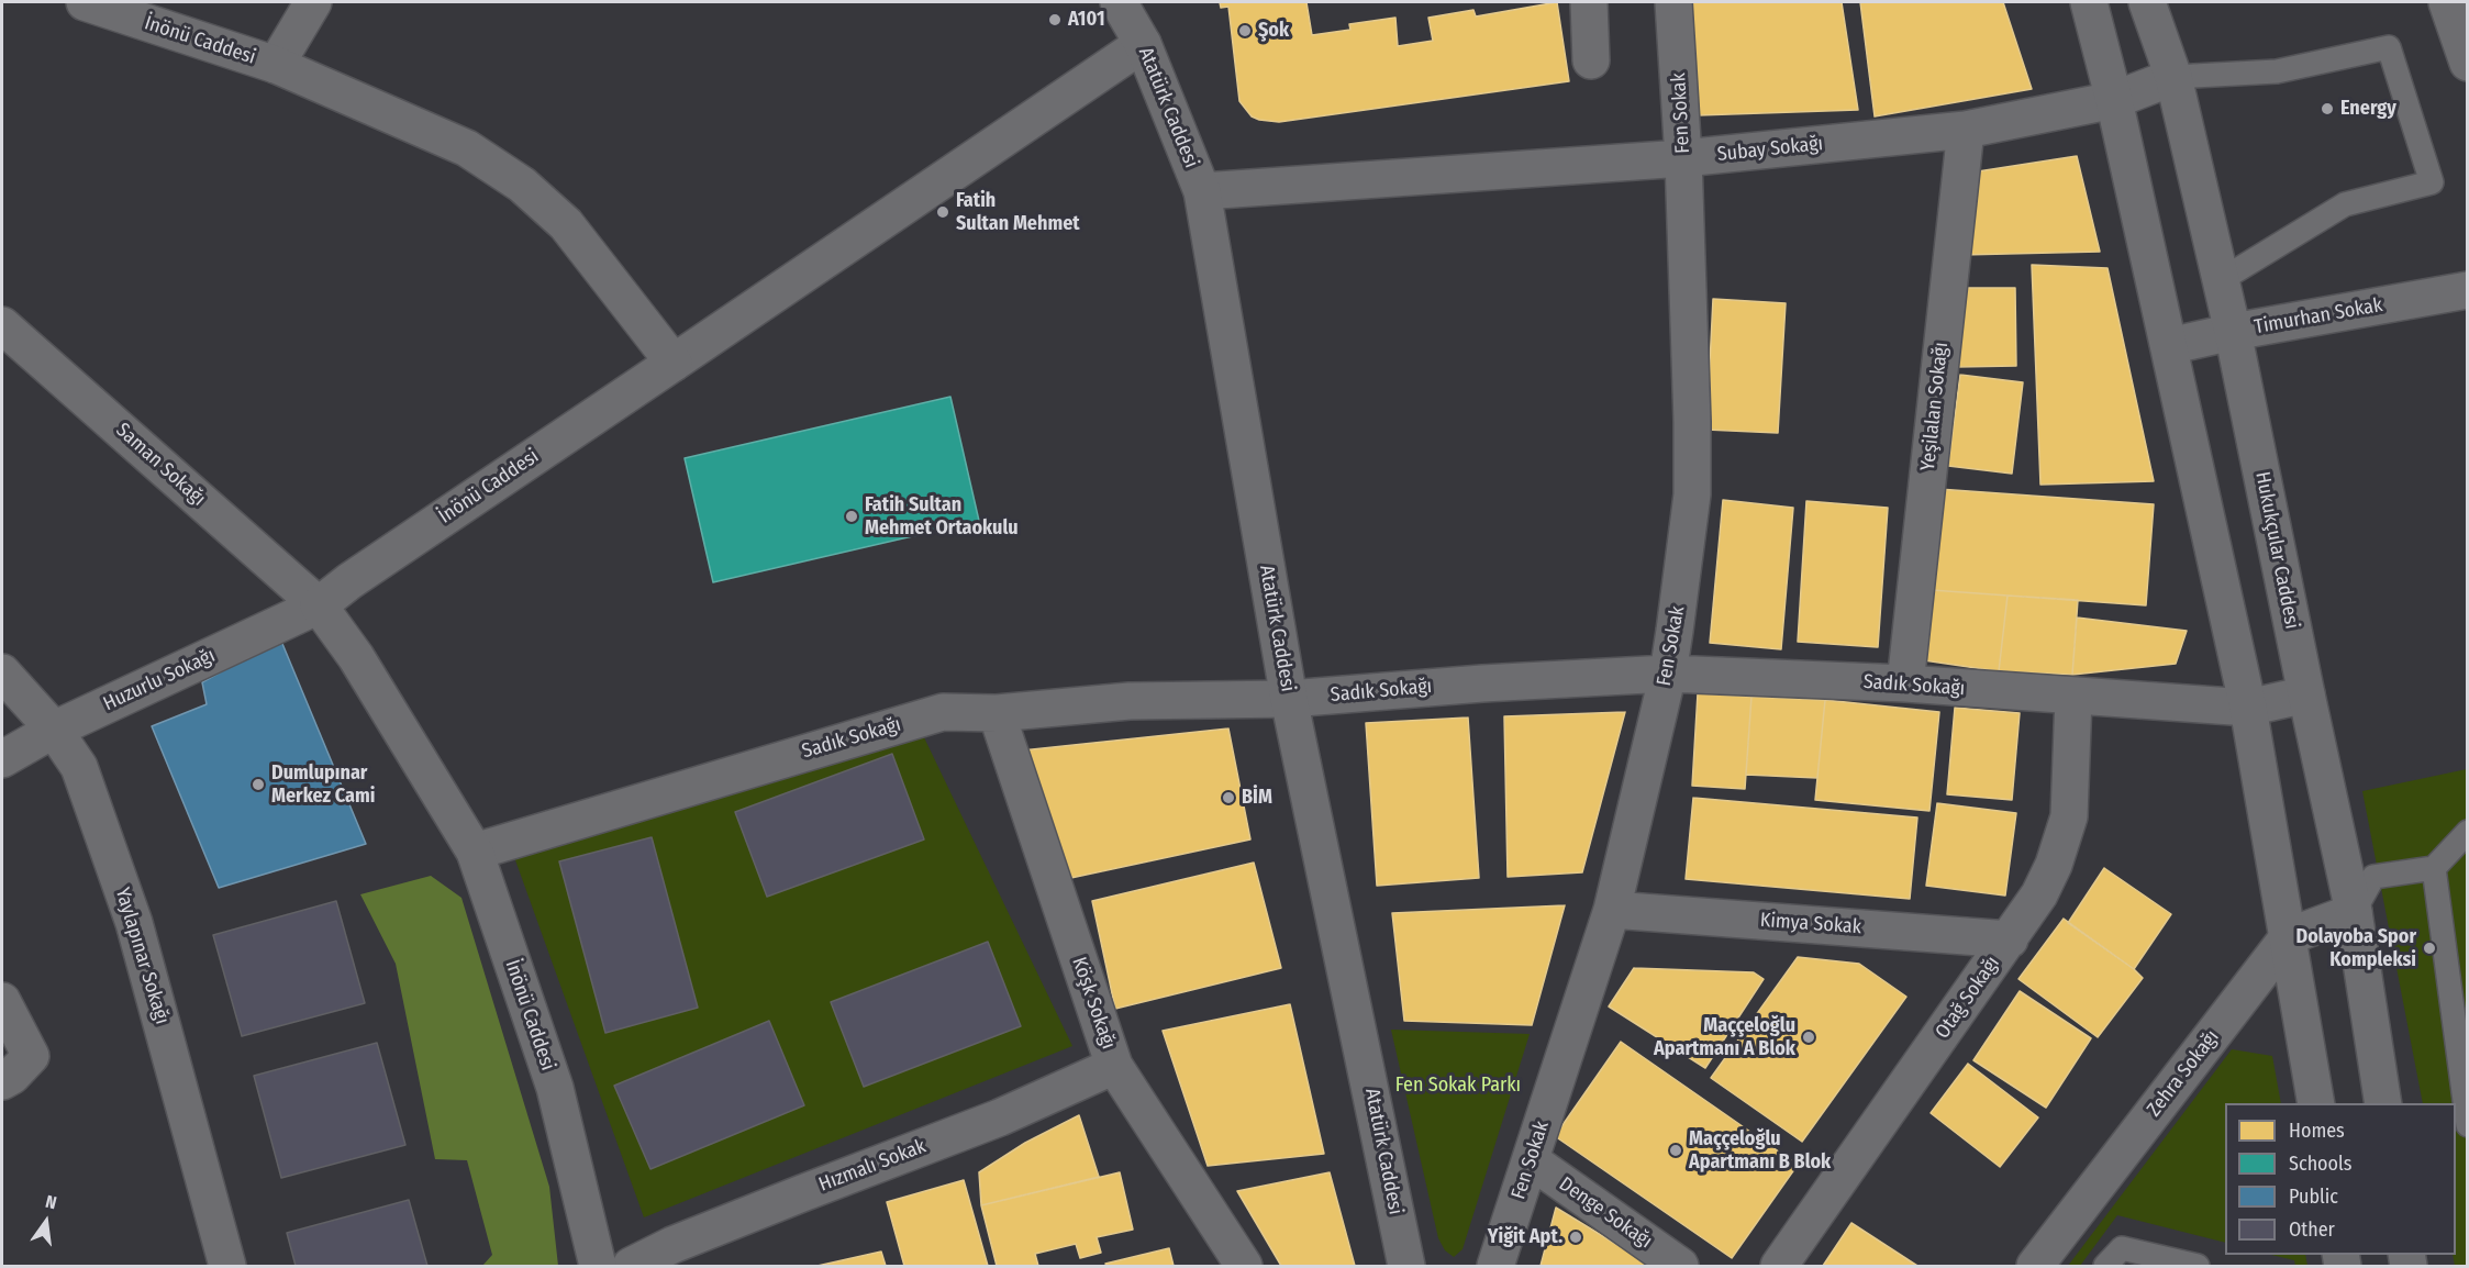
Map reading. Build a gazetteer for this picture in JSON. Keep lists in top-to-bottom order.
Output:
{
  "streets": {
    "street": [
      "İnönü Caddesi",
      "Atatürk Caddesi",
      "Fen Sokak",
      "Subay Sokağı",
      "Timurhan Sokak",
      "Yeşilalan Sokağı",
      "Saman Sokağı",
      "Hukukçular Caddesi",
      "Huzurlu Sokağı",
      "Sadık Sokağı",
      "Kimya Sokak",
      "Yaylapınar Sokağı",
      "Otağ Sokağı",
      "Köşk Sokağı",
      "Zehra Sokağı",
      "Hızmalı Sokak",
      "Denge Sokağı"
    ]
  },
  "crossings": [
    ["İnönü Caddesi", "Saman Sokağı"],
    ["İnönü Caddesi", "Huzurlu Sokağı"],
    ["İnönü Caddesi", "Sadık Sokağı"],
    ["Atatürk Caddesi", "Subay Sokağı"],
    ["Atatürk Caddesi", "Sadık Sokağı"],
    ["Fen Sokak", "Subay Sokağı"],
    ["Fen Sokak", "Sadık Sokağı"],
    ["Fen Sokak", "Kimya Sokak"],
    ["Fen Sokak", "Denge Sokağı"],
    ["Subay Sokağı", "Yeşilalan Sokağı"],
    ["Subay Sokağı", "Hukukçular Caddesi"],
    ["Timurhan Sokak", "Hukukçular Caddesi"],
    ["Yeşilalan Sokağı", "Sadık Sokağı"],
    ["Saman Sokağı", "Huzurlu Sokağı"],
    ["Hukukçular Caddesi", "Sadık Sokağı"],
    ["Huzurlu Sokağı", "Yaylapınar Sokağı"],
    ["Sadık Sokağı", "Otağ Sokağı"],
    ["Sadık Sokağı", "Köşk Sokağı"],
    ["Kimya Sokak", "Otağ Sokağı"],
    ["Köşk Sokağı", "Hızmalı Sokak"]
  ],
  "parks": ["Fen Sokak Parkı"],
  "places": [
    "A101",
    "Şok",
    "Energy",
    "Fati̇h Sultan Mehmet",
    "Fatih Sultan Mehmet Ortaokulu",
    "Dumlupınar Merkez Cami",
    "BİM",
    "Dolayoba Spor Kompleksi",
    "Maççeloğlu Apartmanı A Blok",
    "Maççeloğlu Apartmanı B Blok",
    "Yiğit Apt."
  ],
  "legend": [
    "Homes",
    "Schools",
    "Public",
    "Other"
  ],
  "north": "top"
}
